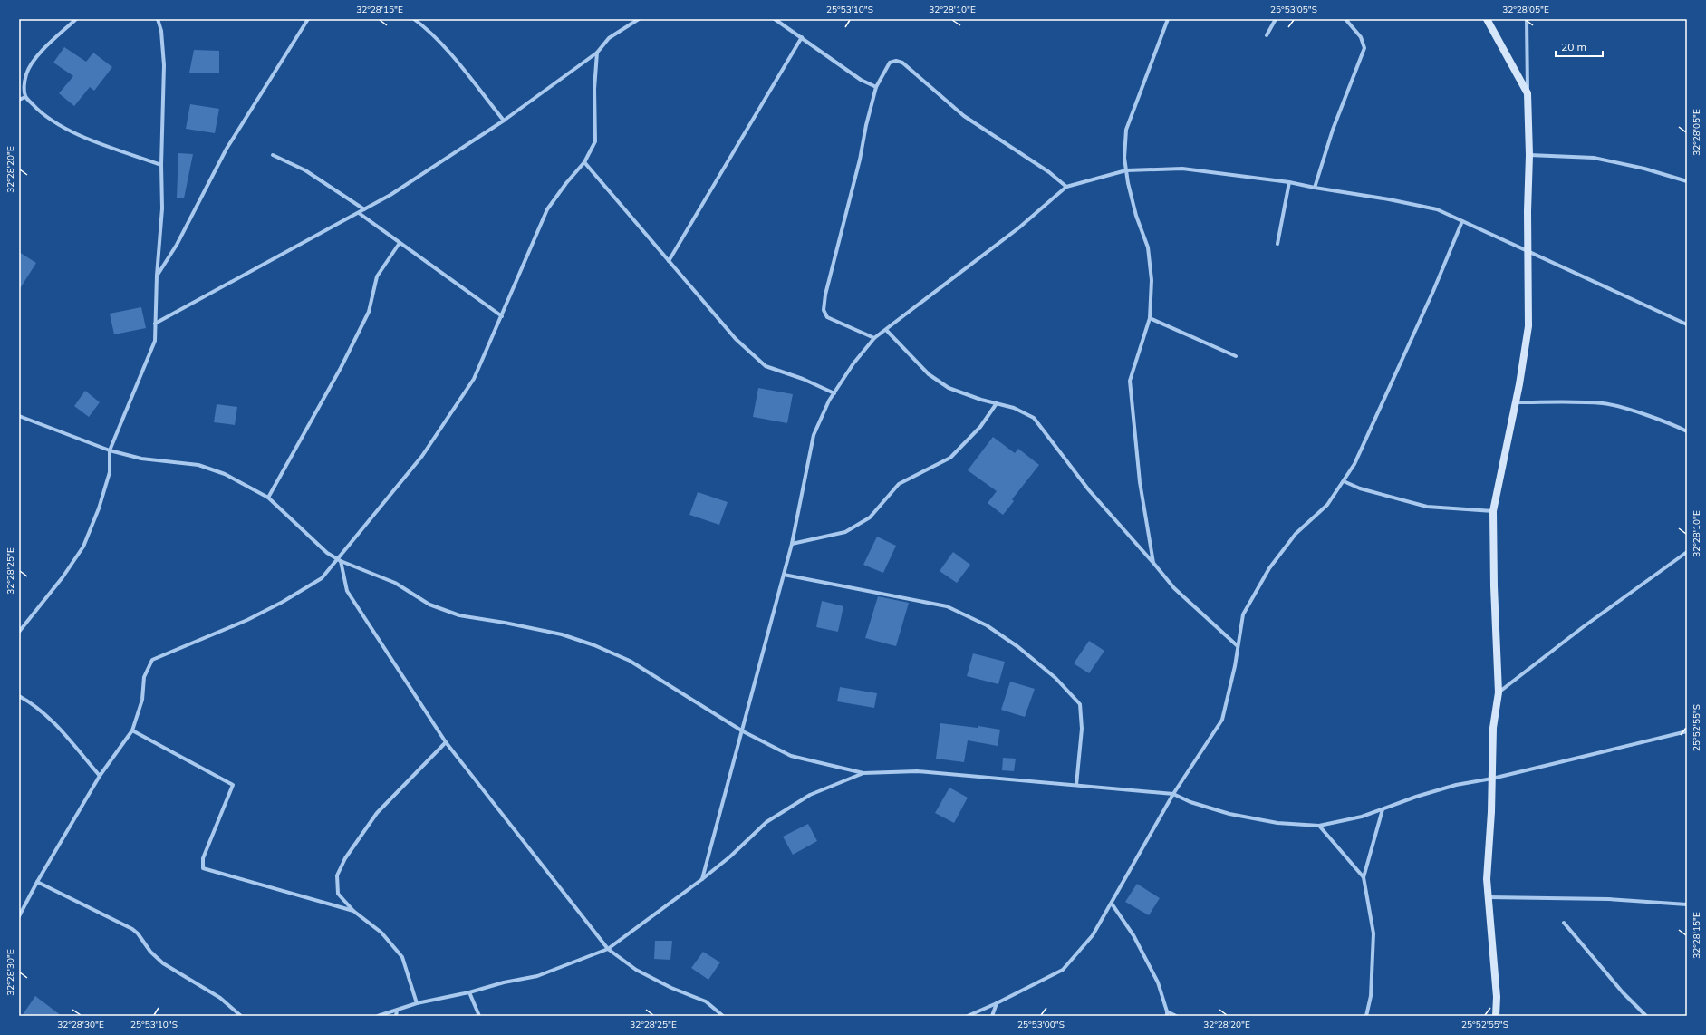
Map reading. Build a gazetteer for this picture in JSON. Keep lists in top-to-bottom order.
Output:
{
  "scale_bar": "20 m",
  "coordinates": [
    "32°28'15\"E",
    "25°53'10\"S",
    "32°28'10\"E",
    "25°53'05\"S",
    "32°28'05\"E",
    "32°28'20\"E",
    "32°28'25\"E",
    "25°52'55\"S",
    "32°28'30\"E",
    "25°53'00\"S"
  ]
}
